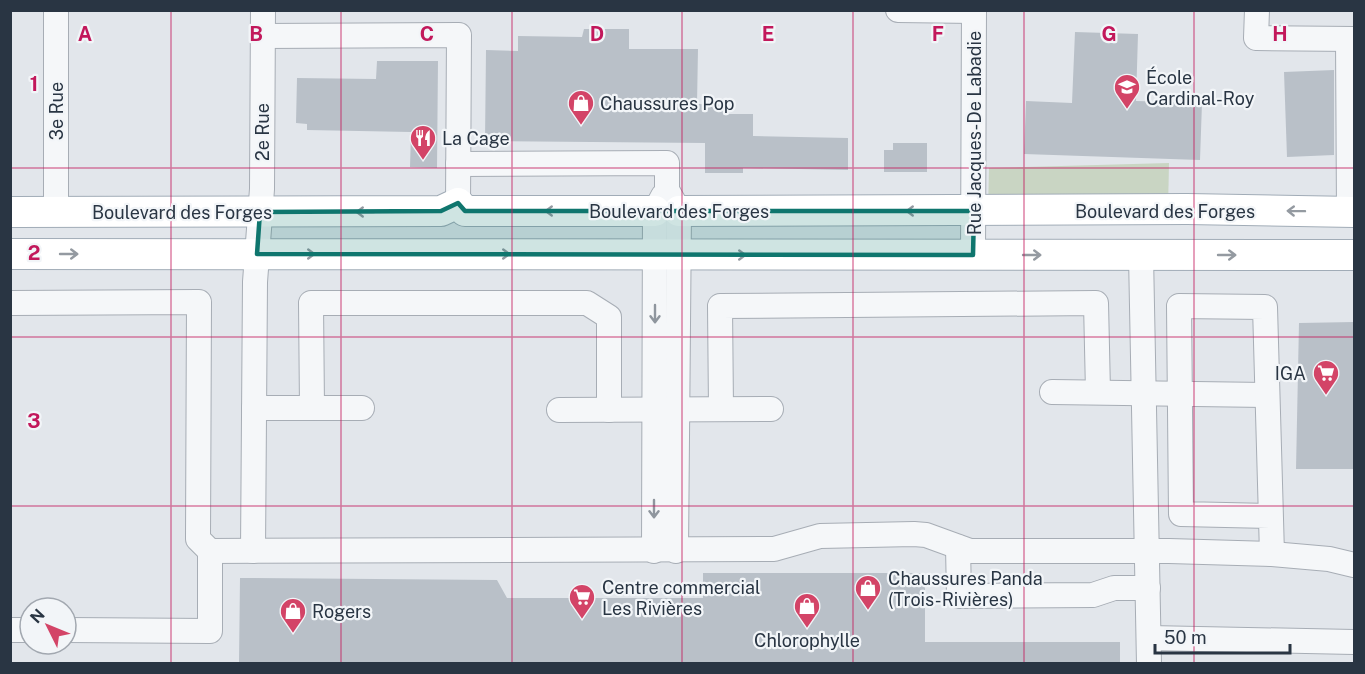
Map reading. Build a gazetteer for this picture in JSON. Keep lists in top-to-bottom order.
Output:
{
  "streets": {
    "main road": ["Boulevard des Forges"],
    "street": ["3e Rue", "2e Rue", "Rue Jacques-De Labadie"]
  },
  "crossings": [
    ["3e Rue", "Boulevard des Forges"],
    ["2e Rue", "Boulevard des Forges"],
    ["Rue Jacques-De Labadie", "Boulevard des Forges"]
  ],
  "places": {
    "school or university": ["École Cardinal-Roy"],
    "shop": [
      "Chaussures Pop",
      "Chaussures Panda (Trois-Rivières)",
      "Chlorophylle",
      "Rogers"
    ],
    "restaurant": ["La Cage"],
    "supermarket": ["IGA", "Centre commercial Les Rivières"]
  },
  "scale_bar": "50 m",
  "north": "top left",
  "grid": {
    "columns": [
      "A",
      "B",
      "C",
      "D",
      "E",
      "F",
      "G",
      "H"
    ],
    "rows": ["1", "2", "3"]
  }
}
